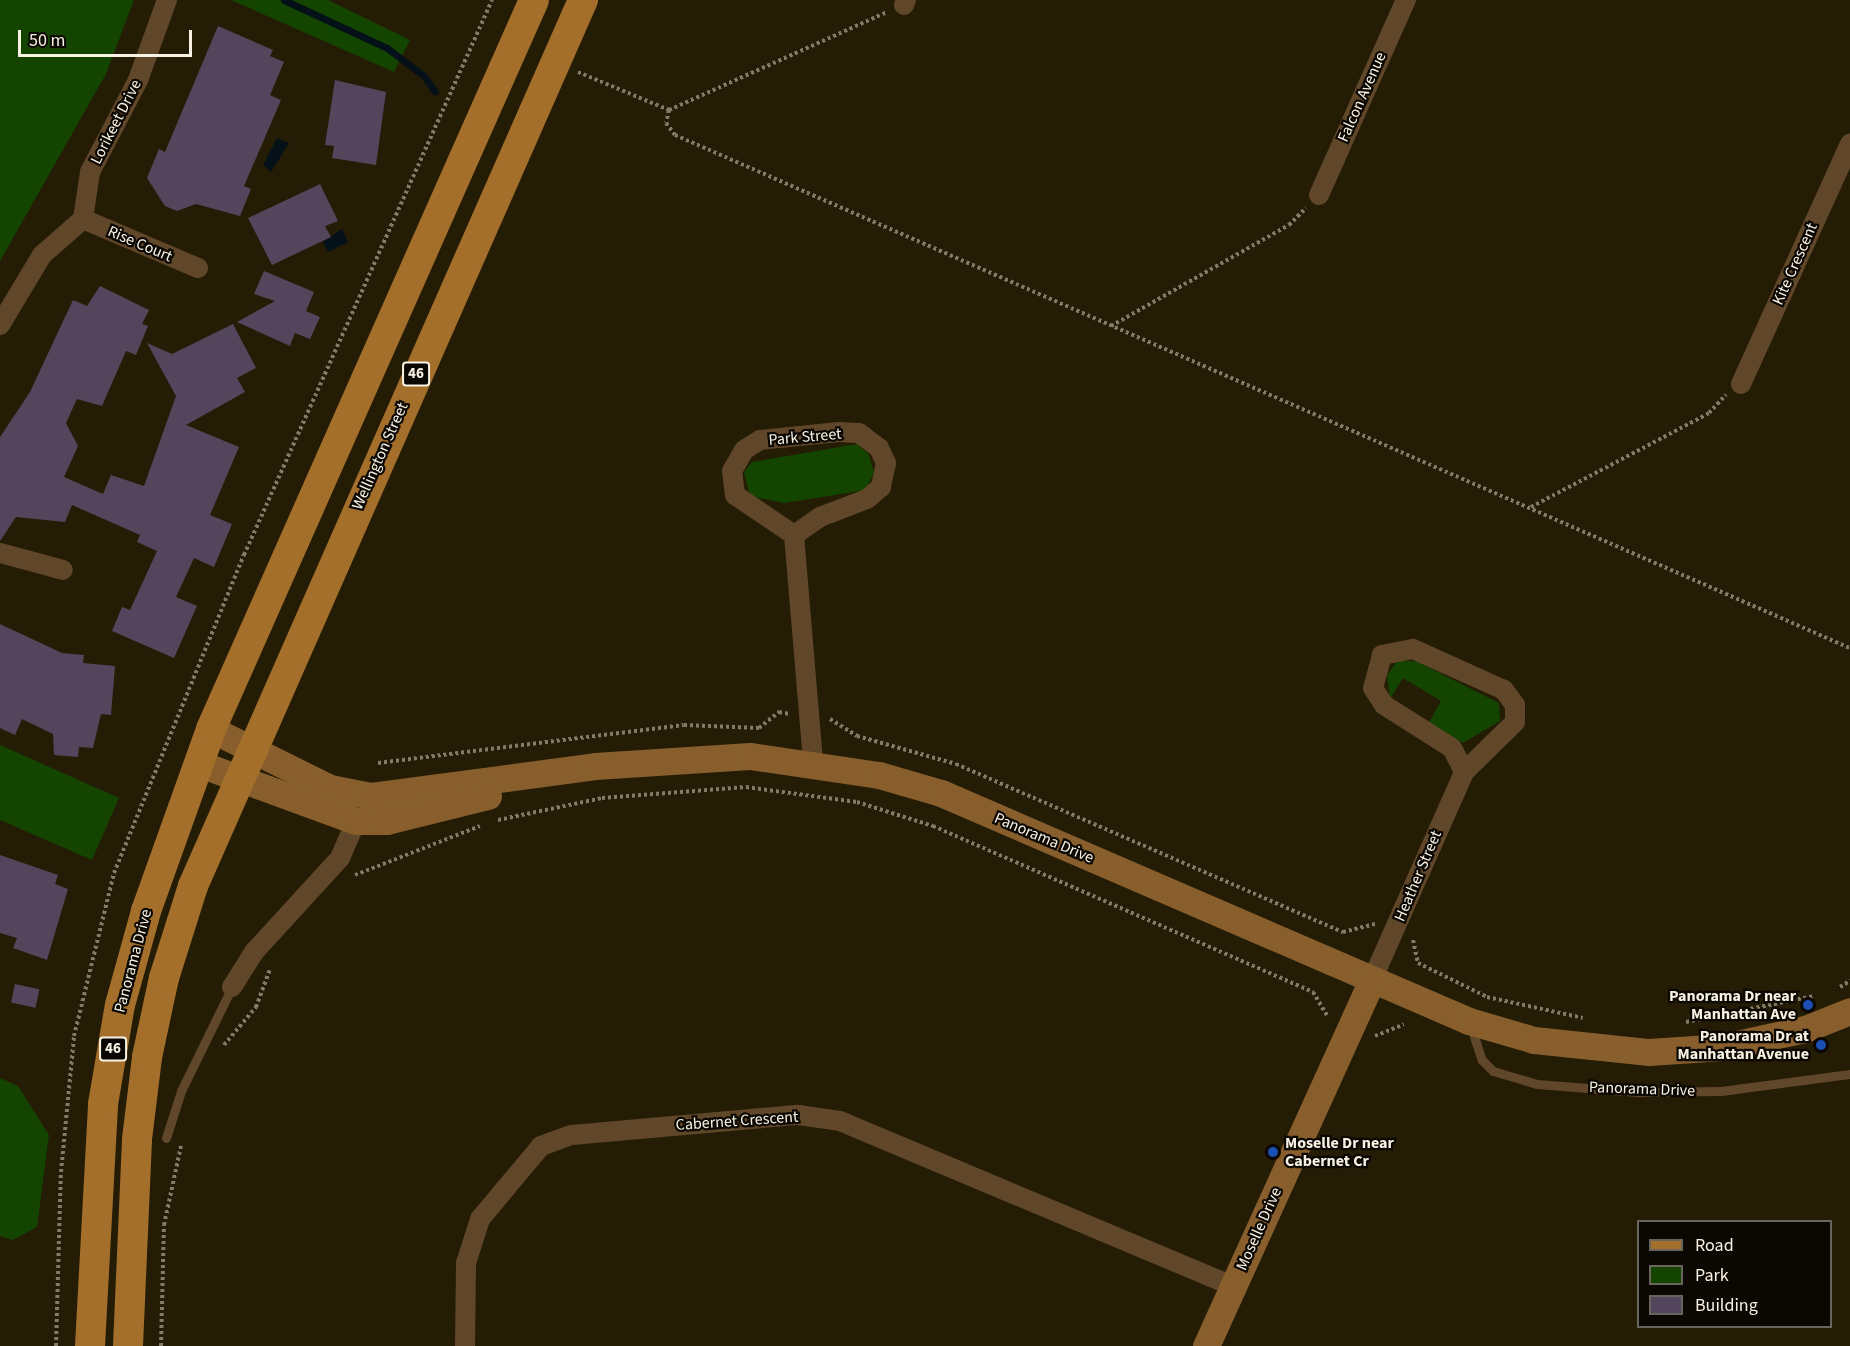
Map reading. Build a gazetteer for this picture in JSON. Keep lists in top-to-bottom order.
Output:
{
  "streets": {
    "main road": ["46", "Wellington Street", "Panorama Drive"],
    "street": [
      "Falcon Avenue",
      "Lorikeet Drive",
      "Rise Court",
      "Kite Crescent",
      "Park Street",
      "Heather Street",
      "Cabernet Crescent",
      "Moselle Drive"
    ]
  },
  "crossings": [
    ["Lorikeet Drive", "Rise Court"],
    ["46", "Panorama Drive"],
    ["Wellington Street", "Panorama Drive"],
    ["Panorama Drive", "Heather Street"],
    ["Panorama Drive", "Moselle Drive"],
    ["Heather Street", "Moselle Drive"],
    ["Cabernet Crescent", "Moselle Drive"]
  ],
  "places": ["Panorama Dr near Manhattan Ave", "Panorama Dr at Manhattan Avenue", "Moselle Dr near Cabernet Cr"],
  "legend": ["Road", "Park", "Building"],
  "scale_bar": "50 m"
}
